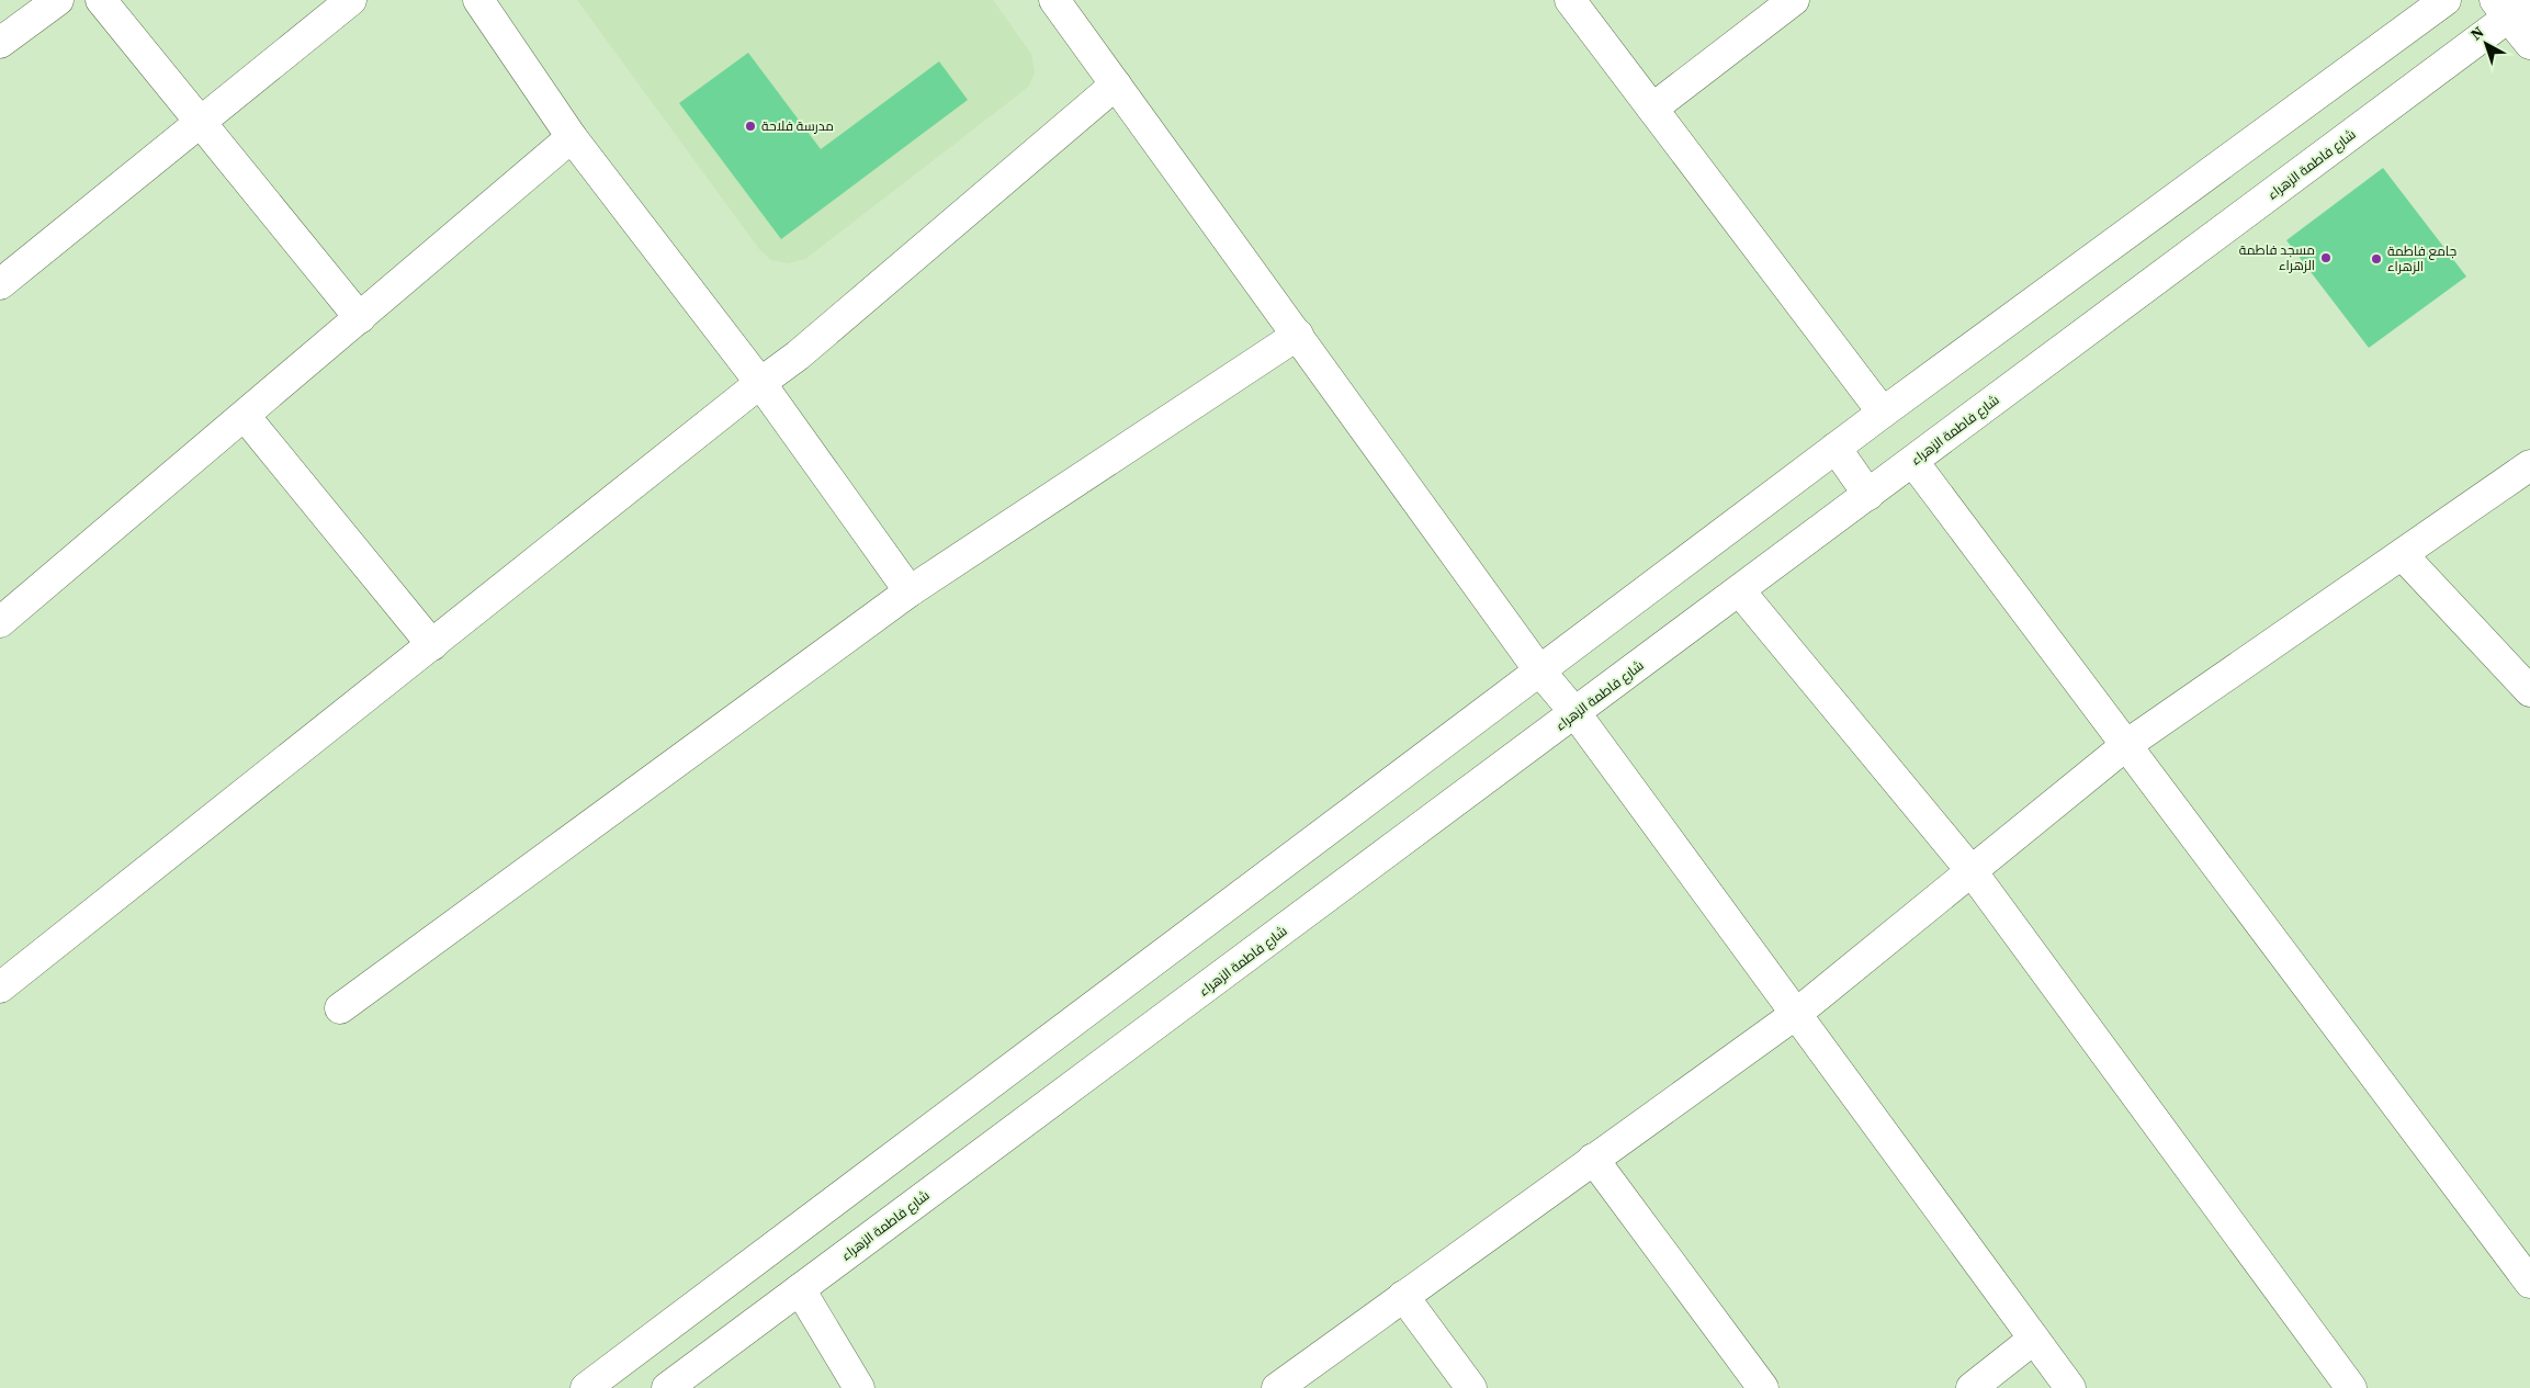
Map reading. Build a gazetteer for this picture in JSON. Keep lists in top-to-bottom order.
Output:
{
  "streets": {
    "street": ["شارع فاطمة الزهراء"]
  },
  "places": ["مدرسة فلاحة", "مسجد فاطمة الزهراء", "جامع فاطمة الزهراء"],
  "north": "top left"
}
